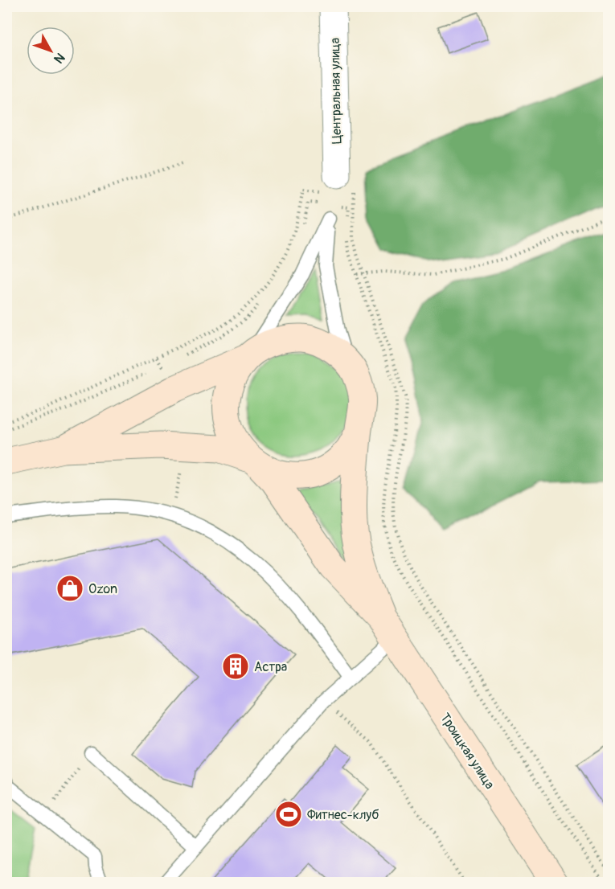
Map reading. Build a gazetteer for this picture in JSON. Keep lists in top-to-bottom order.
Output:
{
  "streets": {
    "street": ["Центральная улица", "Троицкая улица"]
  },
  "places": {
    "shop": ["Ozon"],
    "building": ["Астра"],
    "sports": ["Фитнес-клуб"]
  },
  "north": "bottom right"
}
